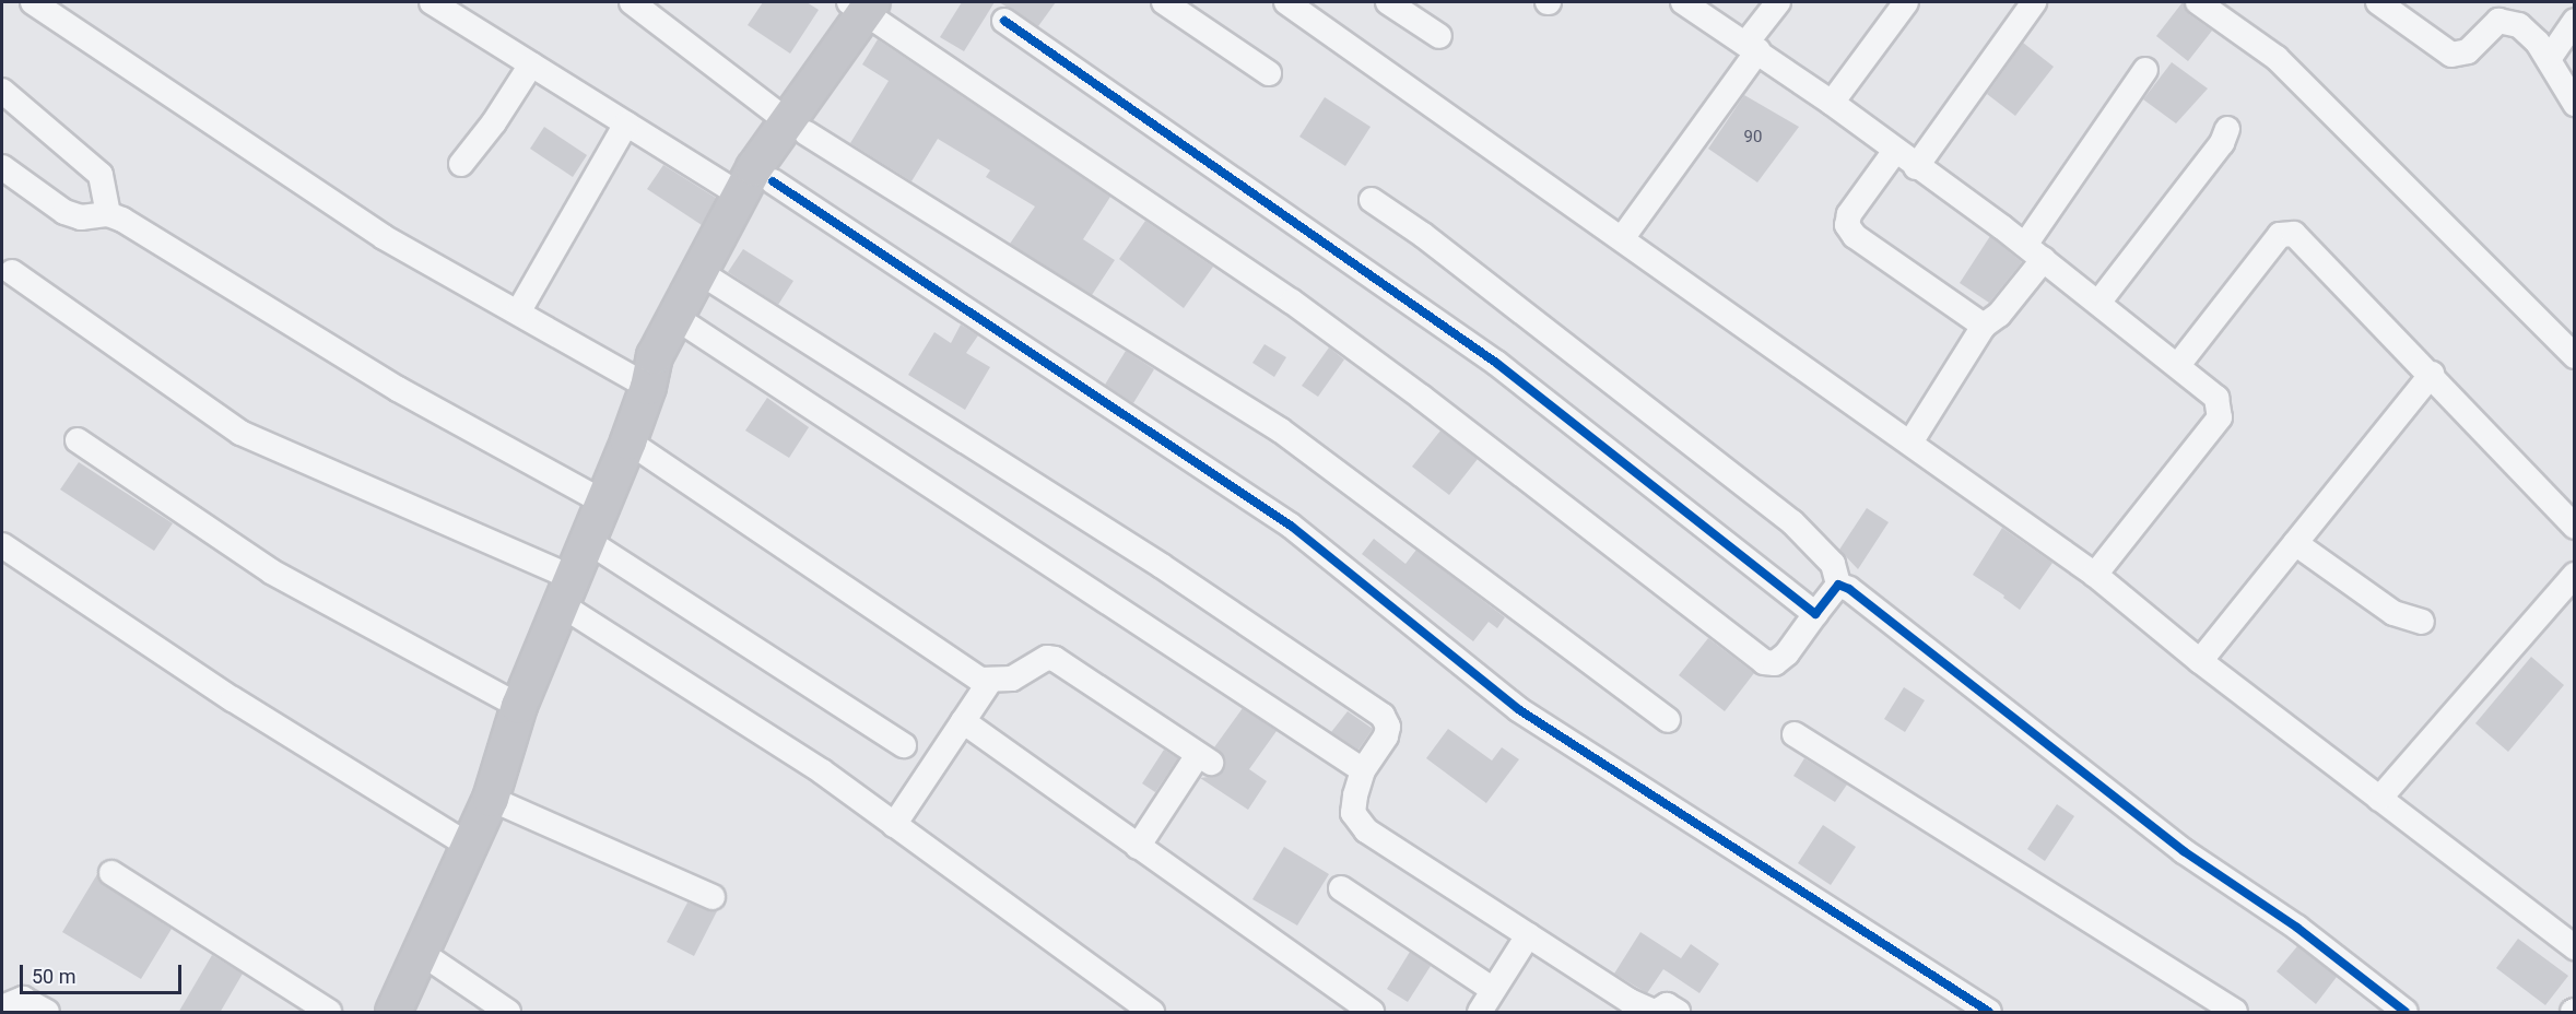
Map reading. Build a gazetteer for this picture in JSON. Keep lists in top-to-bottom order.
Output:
{
  "house_numbers": ["90"],
  "scale_bar": "50 m"
}
